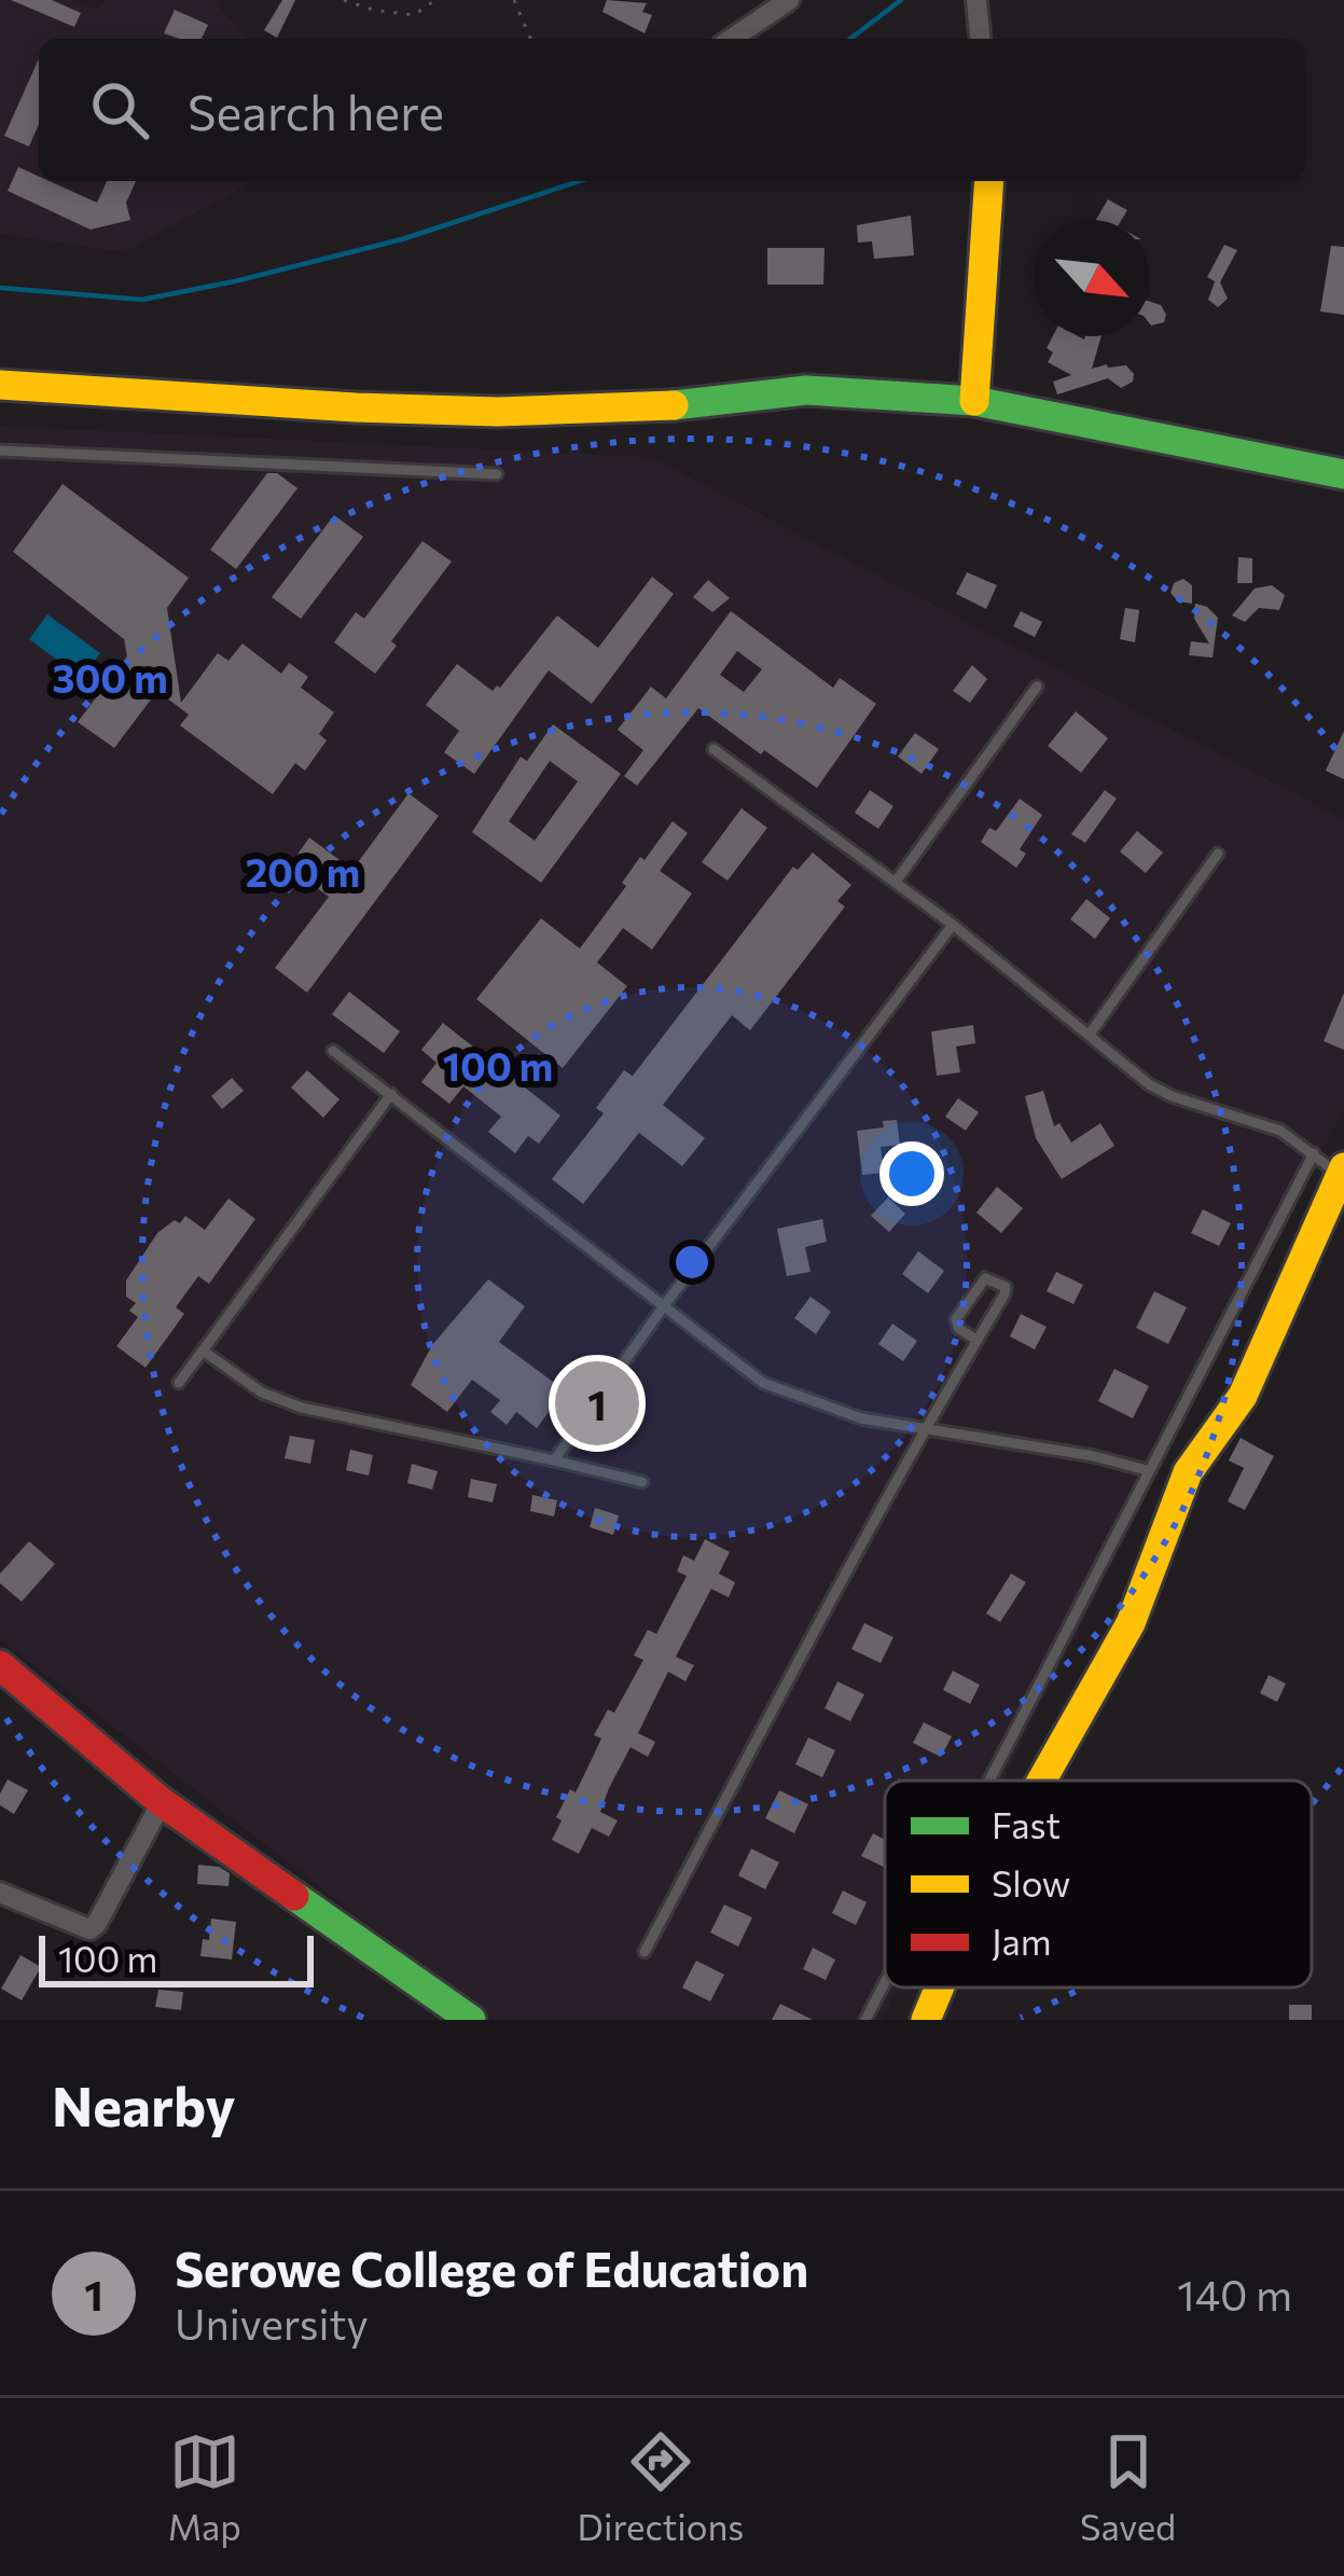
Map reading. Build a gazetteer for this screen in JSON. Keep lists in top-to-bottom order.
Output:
{
  "legend": ["Fast", "Slow", "Jam"],
  "scale_bar": "100 m",
  "north": "bottom right",
  "page": {
    "search": "Search here",
    "pins": "1",
    "scale": "100 m",
    "heading": "Nearby",
    "list": [
      {
        "mark": "1",
        "name": "Serowe College of Education",
        "note": "University",
        "value": "140 m"
      }
    ],
    "nav": ["Map", "Directions", "Saved"]
  },
  "rings": ["300 m", "200 m", "100 m"]
}
